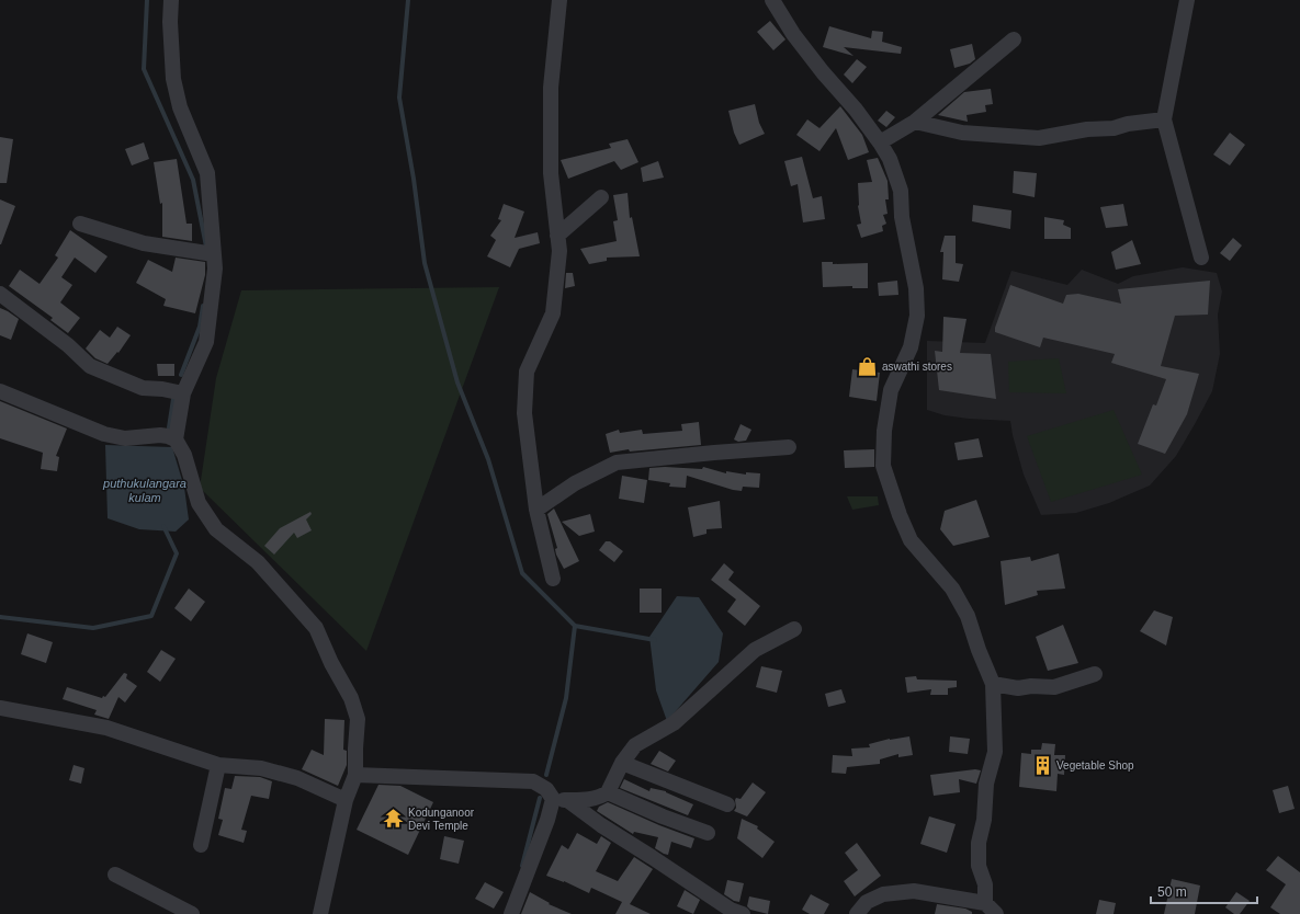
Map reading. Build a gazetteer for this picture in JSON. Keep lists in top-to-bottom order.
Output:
{
  "water": ["puthukulangara kulam"],
  "places": {
    "shop": ["aswathi stores"],
    "building": ["Vegetable Shop"],
    "temple": ["Kodunganoor Devi Temple"]
  },
  "scale_bar": "50 m"
}
